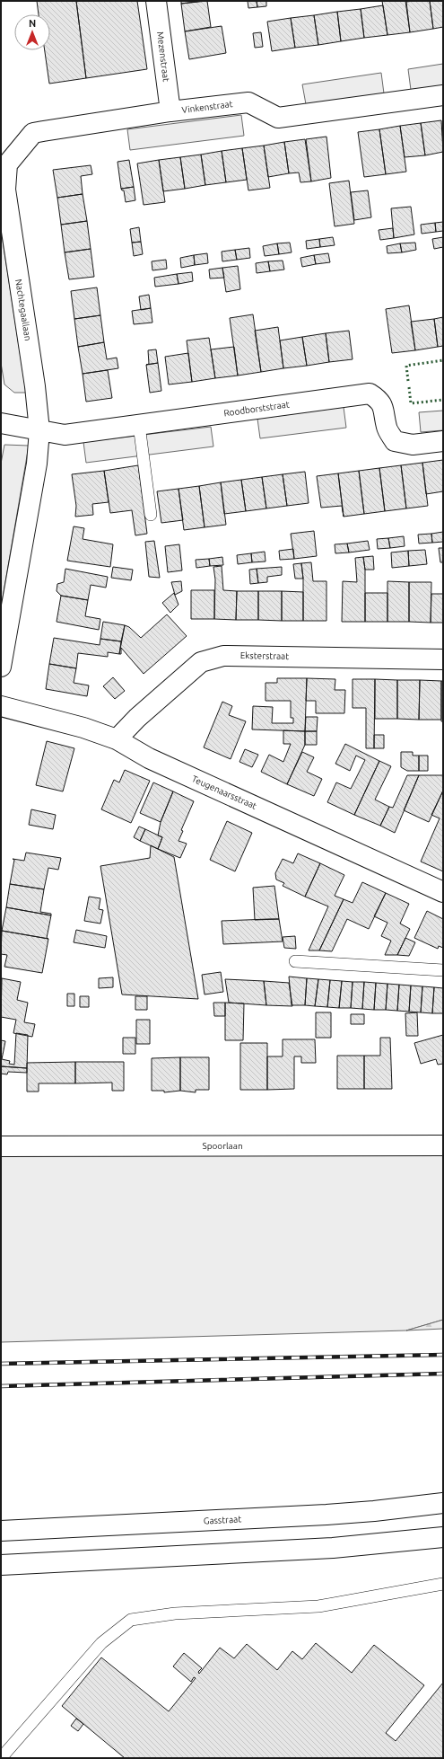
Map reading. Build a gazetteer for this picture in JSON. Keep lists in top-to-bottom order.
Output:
{
  "streets": {
    "street": [
      "Mezenstraat",
      "Vinkenstraat",
      "Nachtegaallaan",
      "Roodborststraat",
      "Eksterstraat",
      "Teugenaarsstraat",
      "Spoorlaan",
      "Gasstraat"
    ]
  },
  "crossings": [
    ["Mezenstraat", "Vinkenstraat"],
    ["Vinkenstraat", "Nachtegaallaan"],
    ["Nachtegaallaan", "Roodborststraat"],
    ["Eksterstraat", "Teugenaarsstraat"]
  ],
  "north": "top"
}
